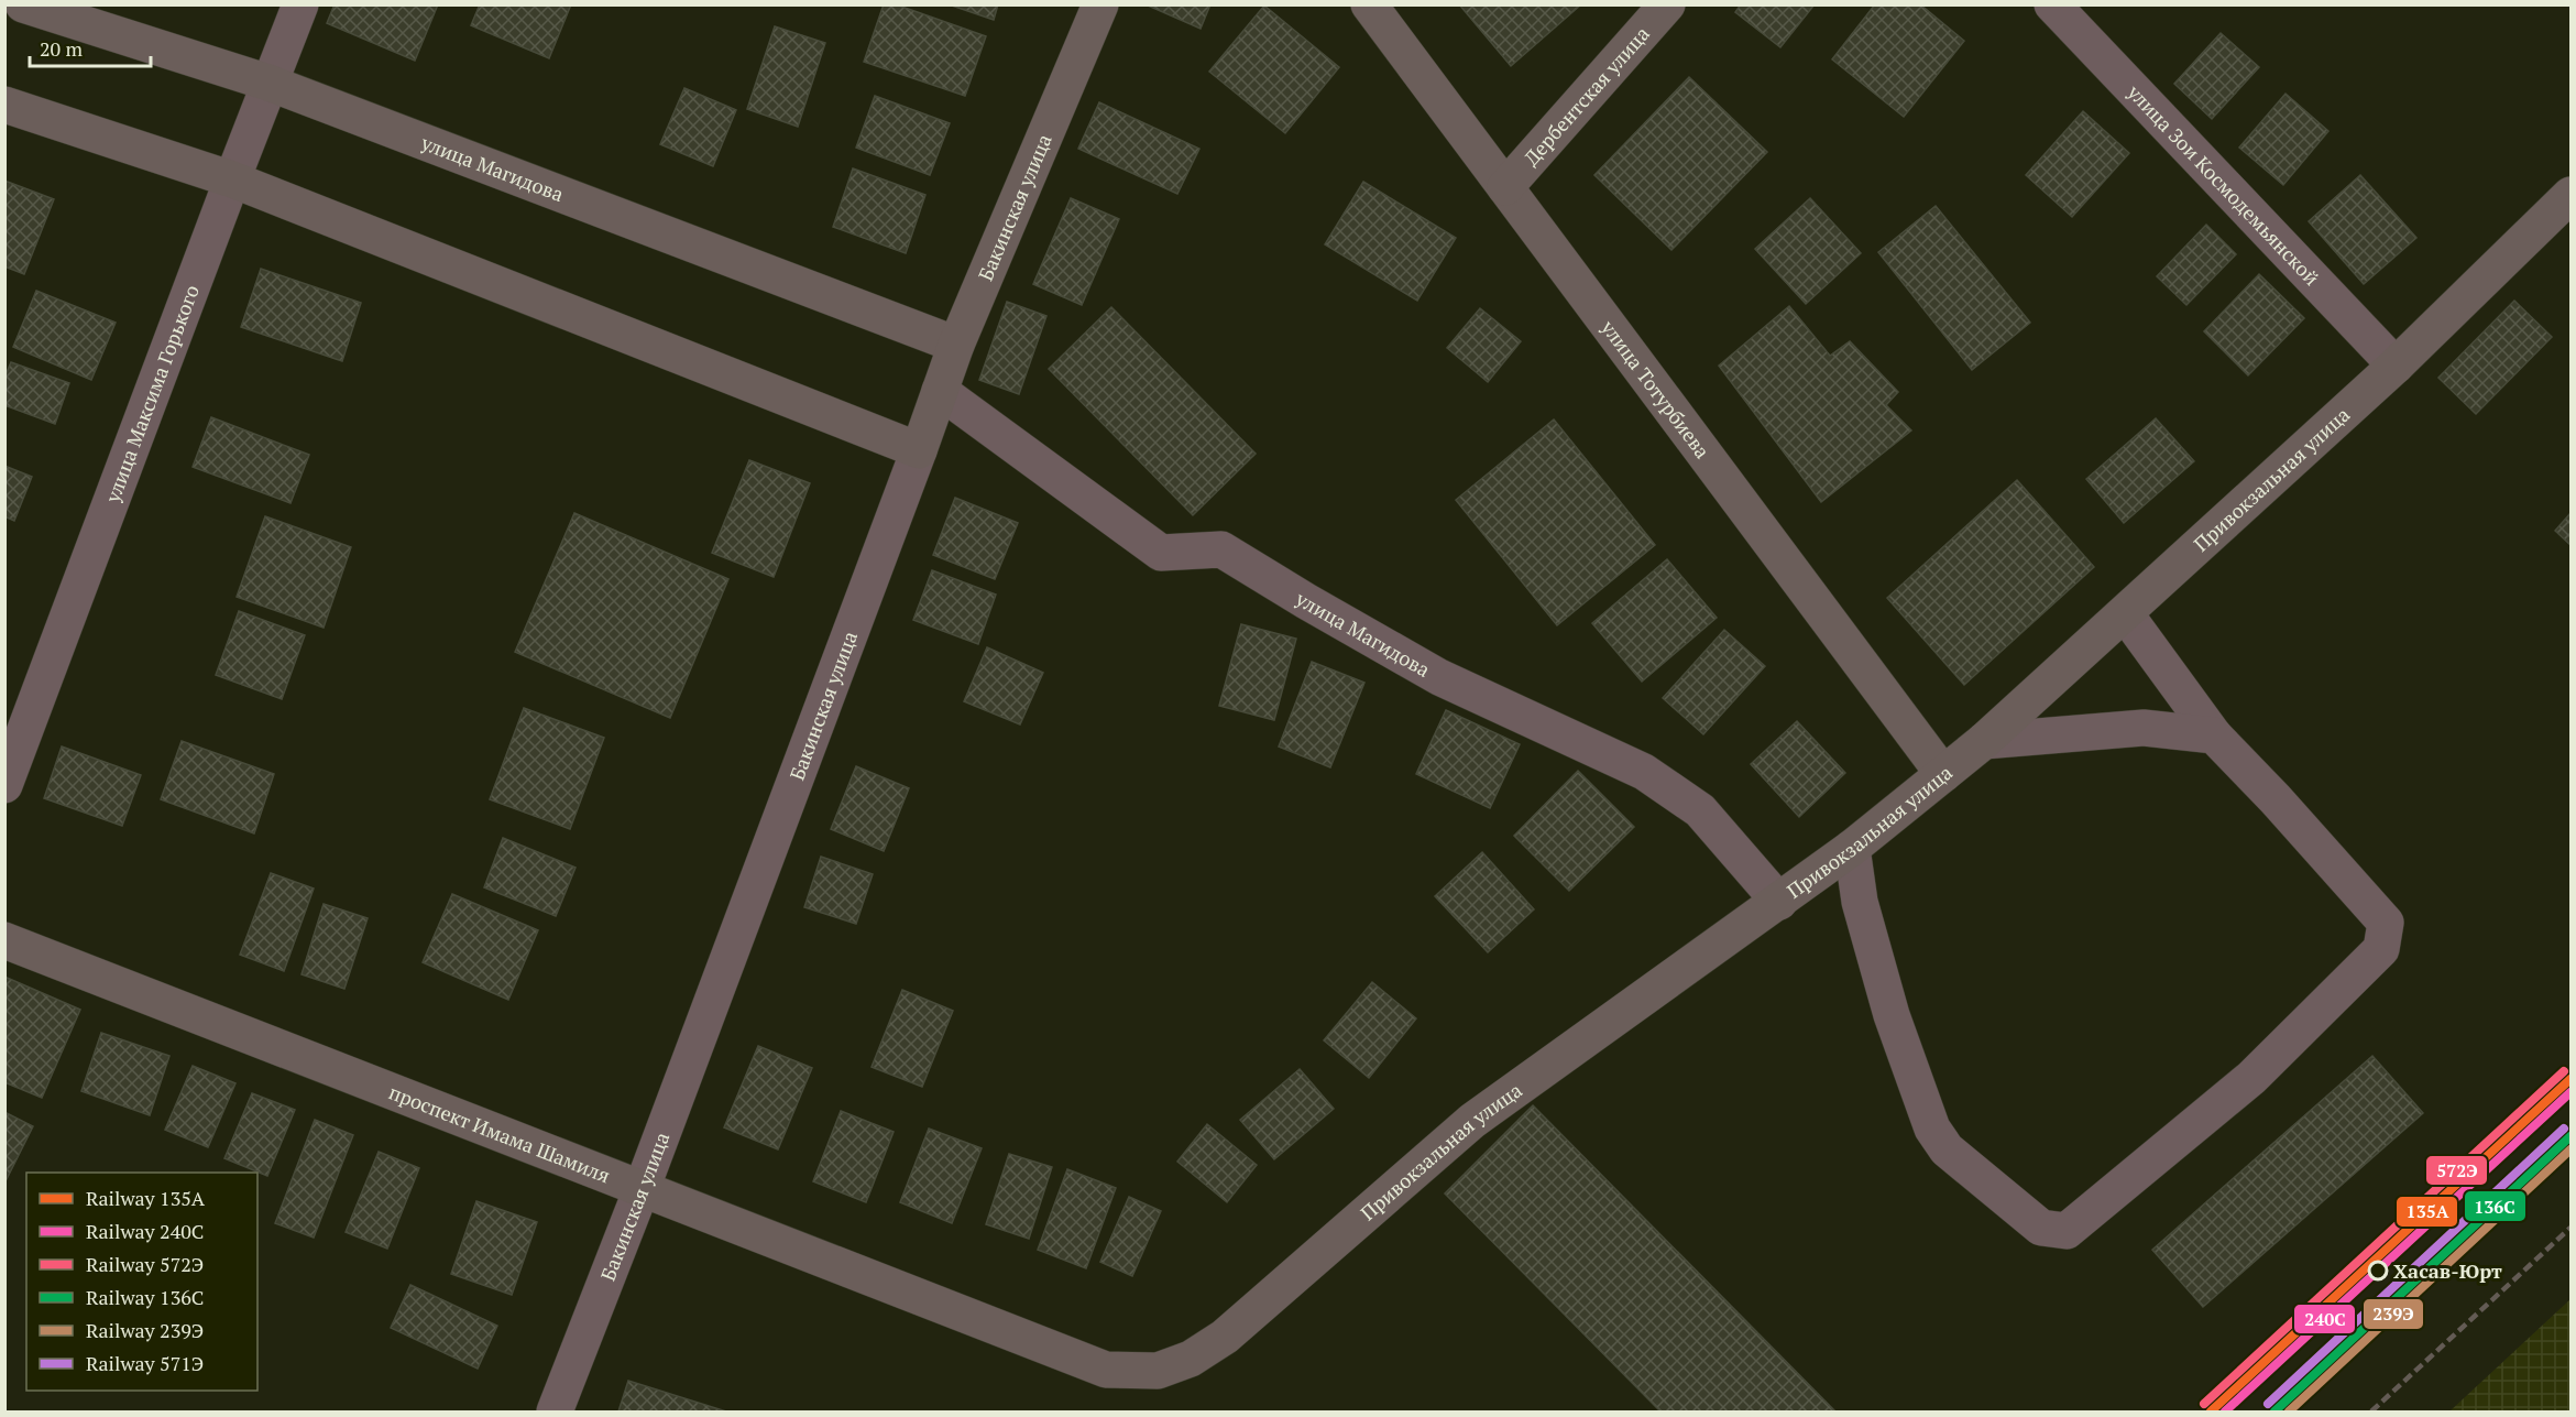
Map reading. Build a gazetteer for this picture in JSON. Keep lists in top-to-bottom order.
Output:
{
  "streets": {
    "main road": [
      "Дербентская улица",
      "улица Магидова",
      "Бакинская улица",
      "улица Тотурбиева",
      "Привокзальная улица",
      "проспект Имама Шамиля"
    ],
    "street": ["улица Зои Космодемьянской", "улица Максима Горького"]
  },
  "crossings": [
    ["Дербентская улица", "улица Тотурбиева"],
    ["улица Магидова", "Бакинская улица"],
    ["улица Магидова", "улица Максима Горького"],
    ["улица Магидова", "Привокзальная улица"],
    ["улица Зои Космодемьянской", "Привокзальная улица"],
    ["Бакинская улица", "проспект Имама Шамиля"],
    ["улица Тотурбиева", "Привокзальная улица"],
    ["Привокзальная улица", "проспект Имама Шамиля"]
  ],
  "places": ["Хасав-Юрт"],
  "lines": [
    "rail line 572Э",
    "rail line 135А",
    "rail line 240С",
    "rail line 571Э",
    "rail line 136С",
    "rail line 239Э"
  ],
  "legend": [
    "Railway 135А",
    "Railway 240С",
    "Railway 572Э",
    "Railway 136С",
    "Railway 239Э",
    "Railway 571Э"
  ],
  "scale_bar": "20 m"
}
